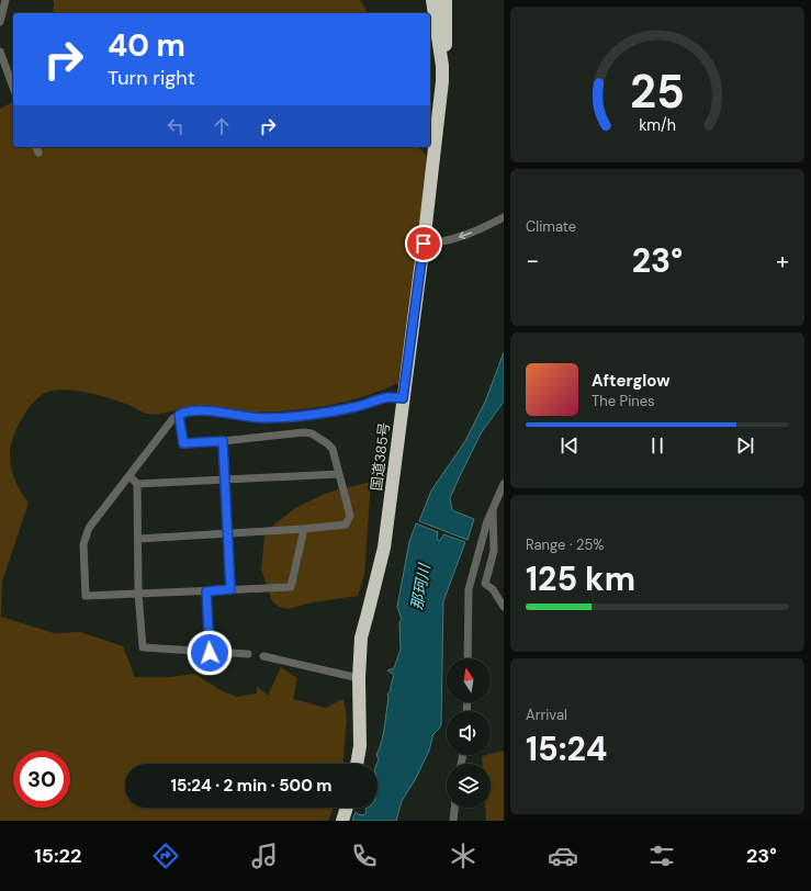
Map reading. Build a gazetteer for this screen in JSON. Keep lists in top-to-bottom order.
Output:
{
  "streets": {
    "highway": ["国道385号"]
  },
  "water": ["那珂川"],
  "north": "top",
  "page": {
    "turn": ["40 m", "Turn right"],
    "tile": [
      "Climate",
      ["Range · 25%", "125 km"],
      ["Arrival", "15:24"]
    ],
    "heat": ["−", "23°", "+"],
    "song": ["Afterglow", "The Pines"],
    "limit": "30",
    "trip": "15:24 · 2 min · 500 m",
    "tabs": ["15:22", "23°"],
    "gauge": ["25", "km/h"]
  }
}
